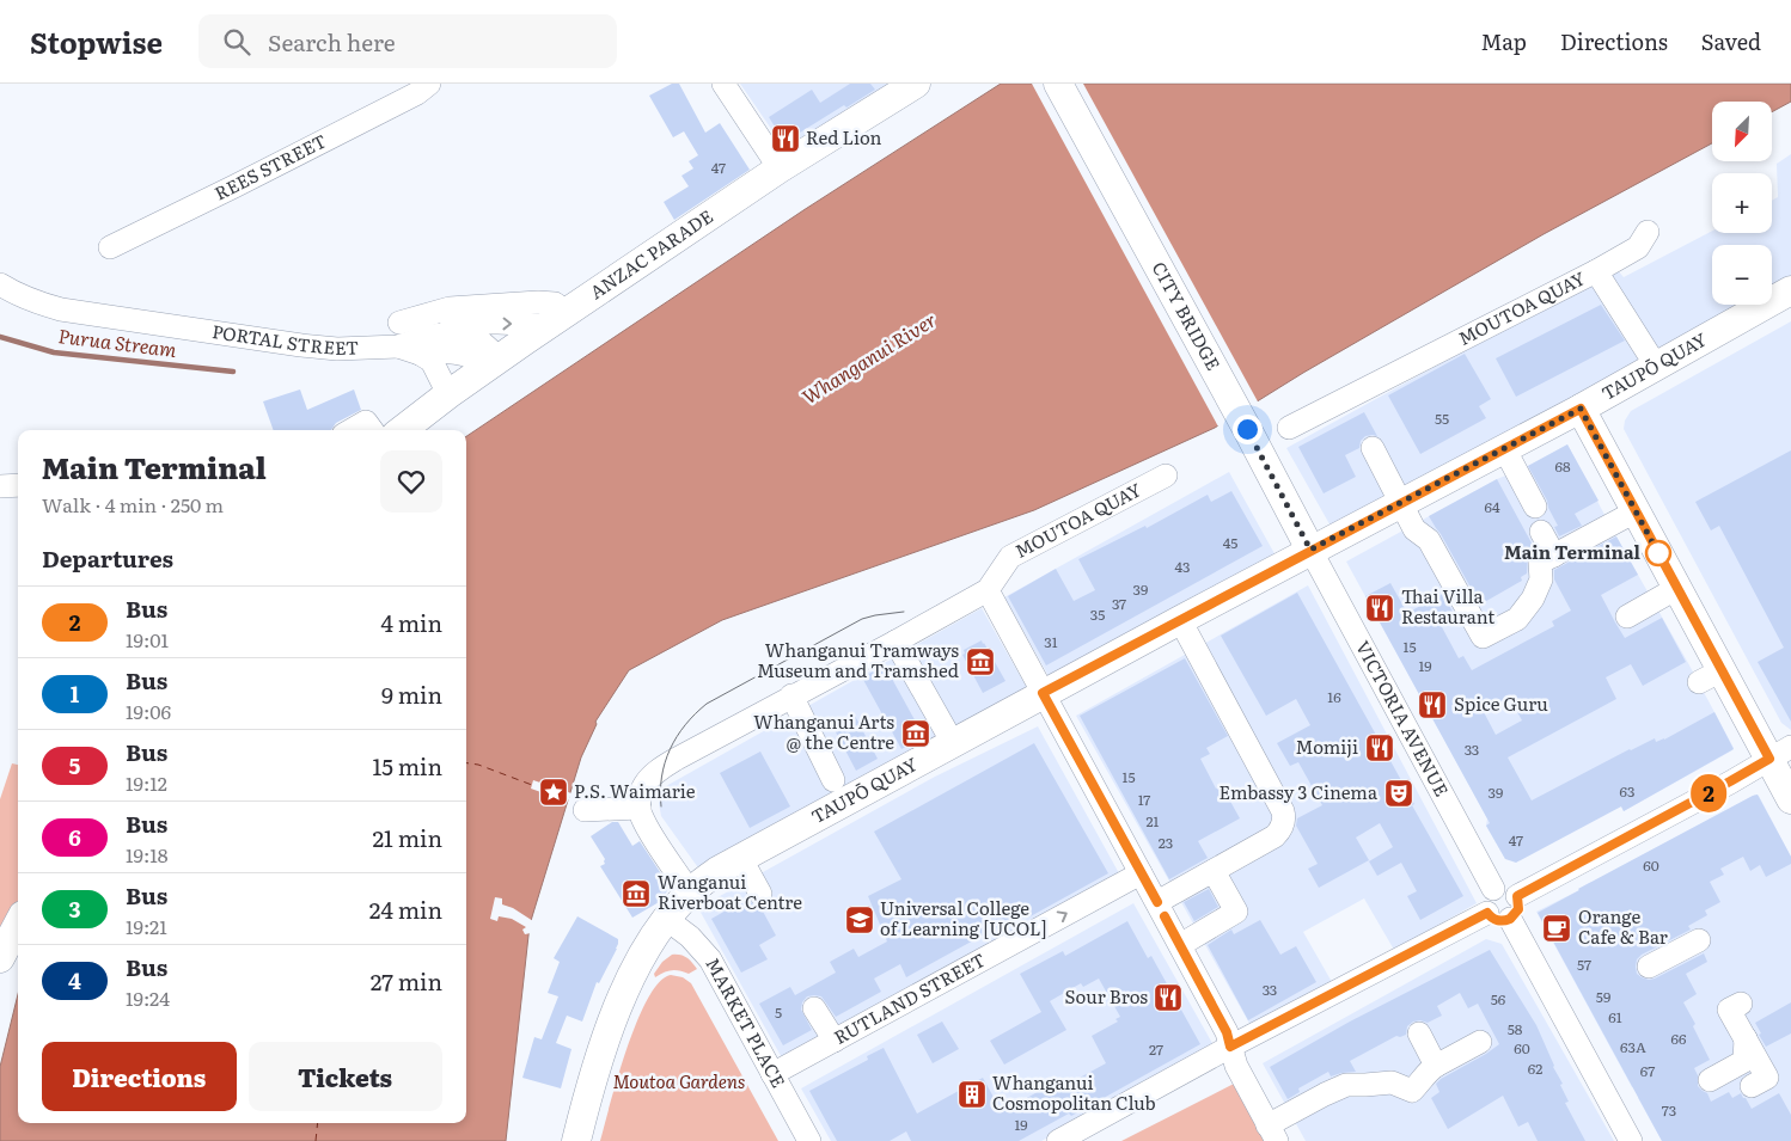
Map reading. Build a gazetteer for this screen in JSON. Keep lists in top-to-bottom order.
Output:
{
  "streets": {
    "main road": ["ANZAC PARADE", "CITY BRIDGE", "TAUPŌ QUAY"],
    "street": [
      "REES STREET",
      "MOUTOA QUAY",
      "PORTAL STREET",
      "VICTORIA AVENUE",
      "RUTLAND STREET",
      "MARKET PLACE"
    ]
  },
  "crossings": [
    ["ANZAC PARADE", "PORTAL STREET"],
    ["MOUTOA QUAY", "TAUPŌ QUAY"],
    ["CITY BRIDGE", "TAUPŌ QUAY"],
    ["CITY BRIDGE", "VICTORIA AVENUE"],
    ["TAUPŌ QUAY", "VICTORIA AVENUE"],
    ["TAUPŌ QUAY", "MARKET PLACE"],
    ["RUTLAND STREET", "MARKET PLACE"]
  ],
  "water": ["Purua Stream", "Whanganui River"],
  "parks": ["Moutoa Gardens"],
  "places": {
    "restaurant": [
      "Red Lion",
      "Thai Villa Restaurant",
      "Spice Guru",
      "Momiji",
      "Sour Bros"
    ],
    "other": ["Main Terminal"],
    "museum": ["Whanganui Tramways Museum and Tramshed", "Whanganui Arts @ the Centre", "Wanganui Riverboat Centre"],
    "place": ["P.S. Waimarie"],
    "theatre": ["Embassy 3 Cinema"],
    "school or university": ["Universal College of Learning [UCOL]"],
    "cafe": ["Orange Cafe & Bar"],
    "building": ["Whanganui Cosmopolitan Club"]
  },
  "lines": ["bus line 2"],
  "house_numbers": [
    "47",
    "55",
    "68",
    "64",
    "45",
    "43",
    "39",
    "37",
    "35",
    "31",
    "15",
    "19",
    "16",
    "33",
    "15",
    "63",
    "39",
    "17",
    "21",
    "47",
    "23",
    "60",
    "57",
    "33",
    "59",
    "56",
    "5",
    "61",
    "58",
    "66",
    "63A",
    "60",
    "27",
    "62",
    "67",
    "73",
    "19"
  ],
  "north": "bottom left",
  "page": {
    "header": "Stopwise",
    "search": "Search here",
    "nav": ["Map", "Directions", "Saved"],
    "on_map": "2",
    "map_buttons": ["+", "−"],
    "heading": [
      ["Main Terminal", "Walk · 4 min · 250 m"],
      "Departures"
    ],
    "list": [
      {
        "mark": "2",
        "name": "Bus",
        "note": "19:01",
        "value": "4 min"
      },
      {
        "mark": "1",
        "name": "Bus",
        "note": "19:06",
        "value": "9 min"
      },
      {
        "mark": "5",
        "name": "Bus",
        "note": "19:12",
        "value": "15 min"
      },
      {
        "mark": "6",
        "name": "Bus",
        "note": "19:18",
        "value": "21 min"
      },
      {
        "mark": "3",
        "name": "Bus",
        "note": "19:21",
        "value": "24 min"
      },
      {
        "mark": "4",
        "name": "Bus",
        "note": "19:24",
        "value": "27 min"
      }
    ],
    "buttons": ["Directions", "Tickets"]
  }
}
